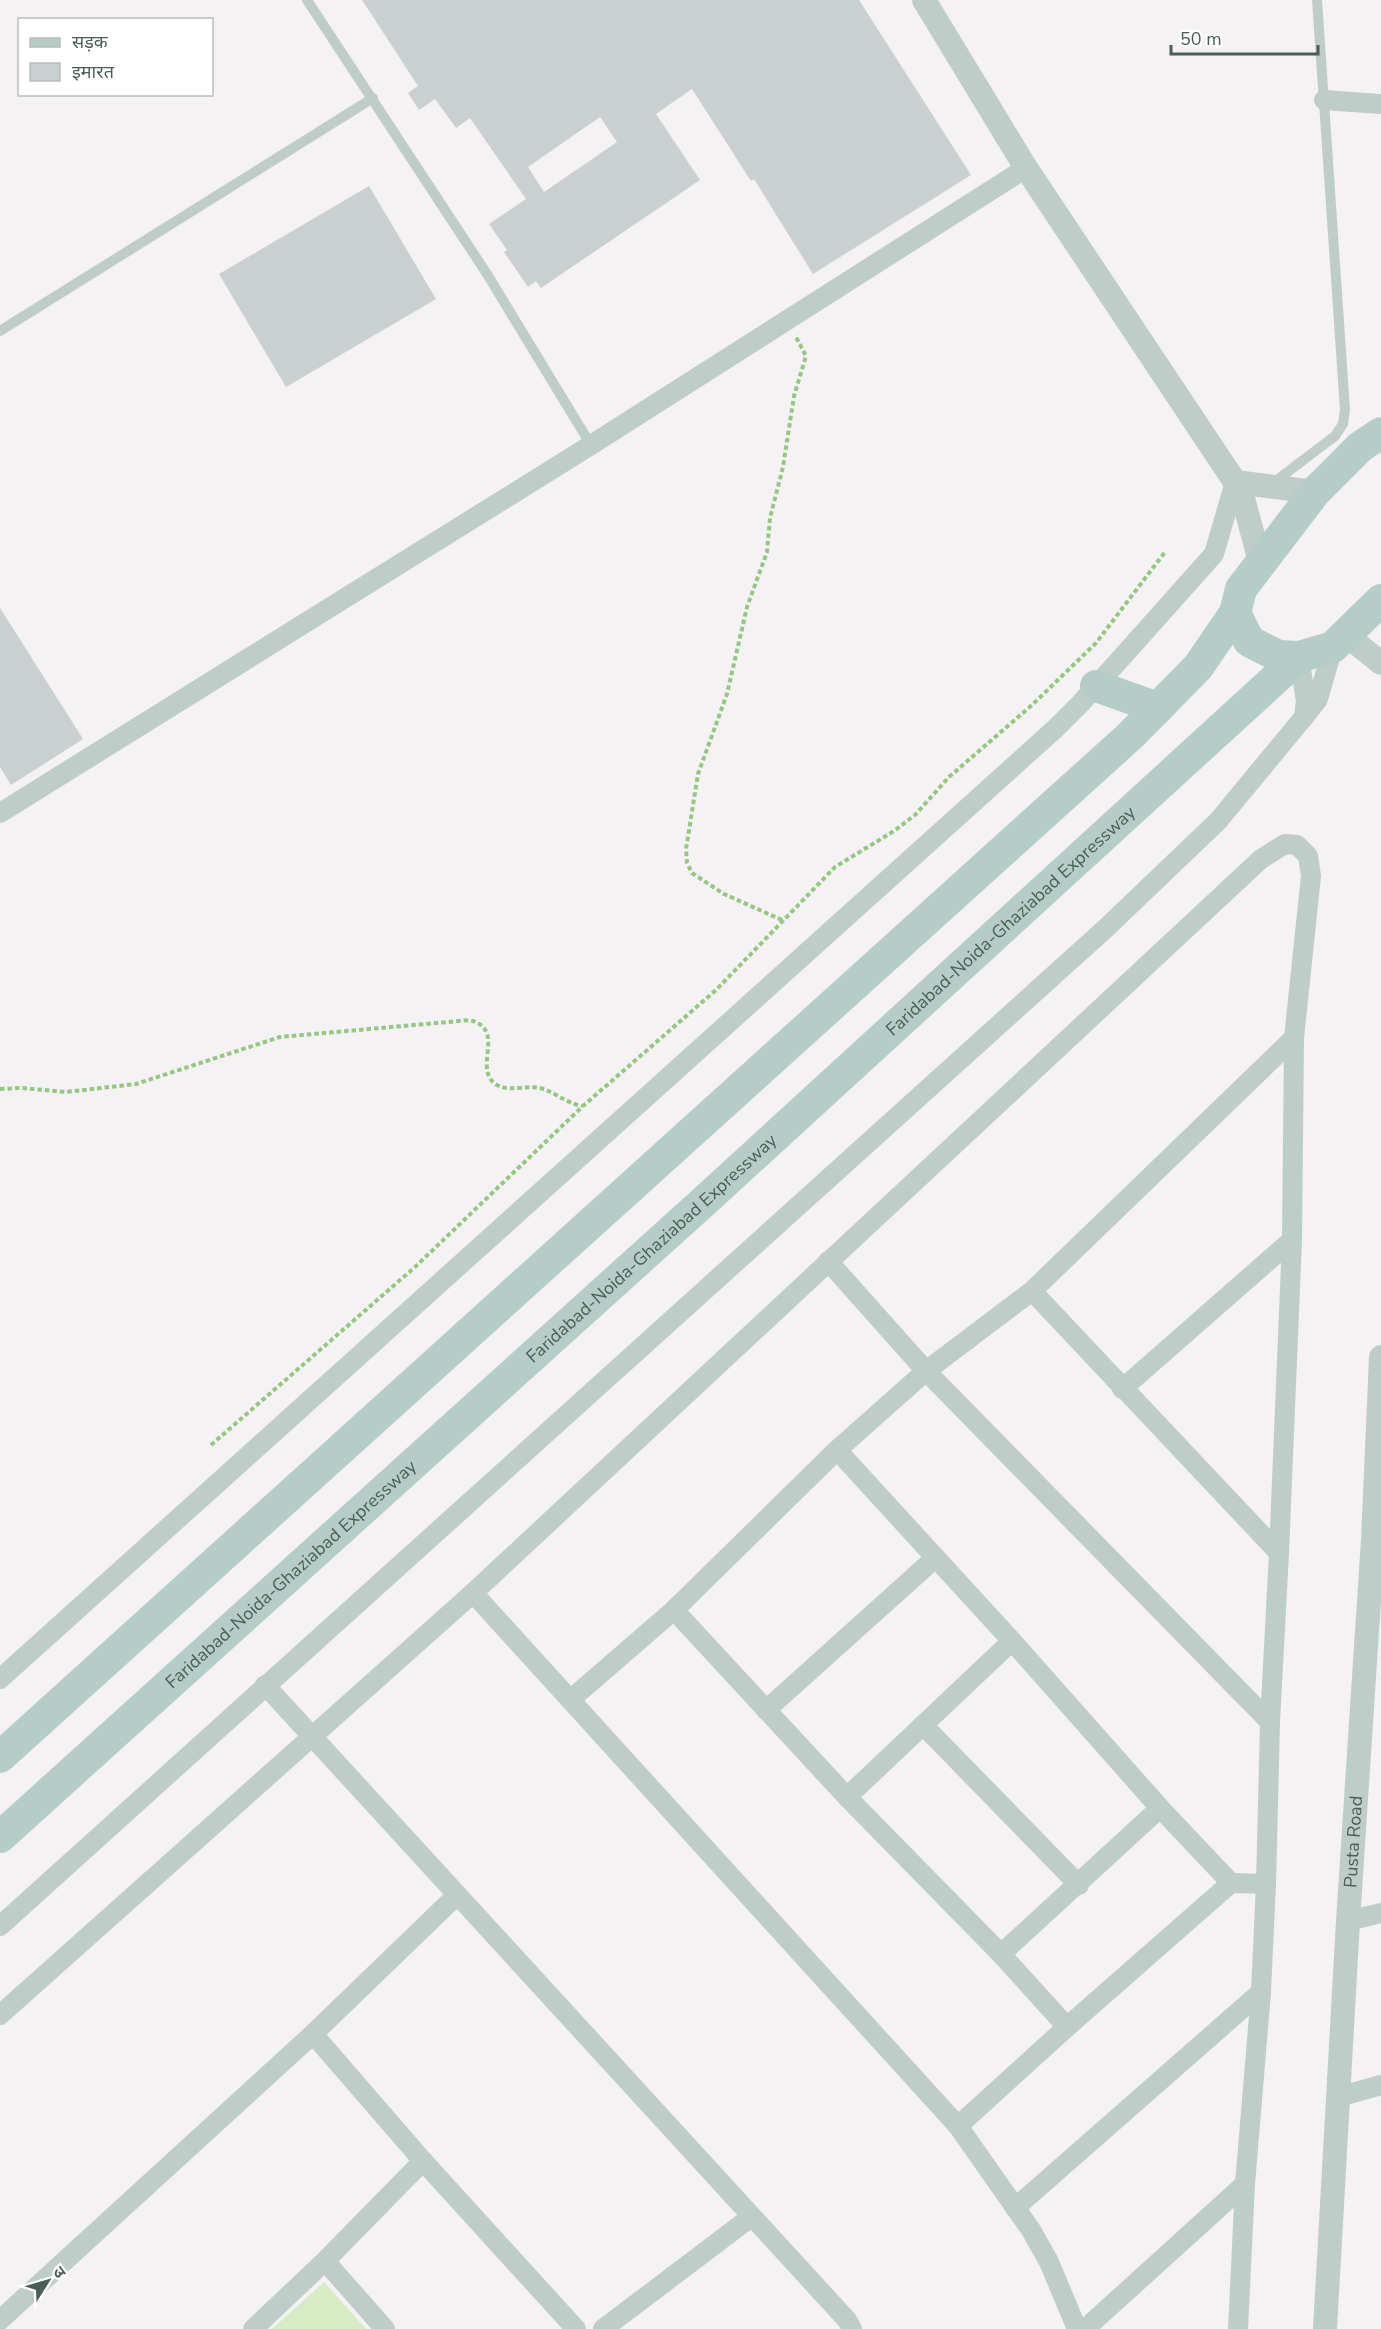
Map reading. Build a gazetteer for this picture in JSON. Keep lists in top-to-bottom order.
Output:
{
  "streets": {
    "main road": ["Faridabad-Noida-Ghaziabad Expressway"],
    "street": ["Pusta Road"]
  },
  "legend": ["सड़क", "इमारत"],
  "scale_bar": "50 m",
  "north": "top right"
}
